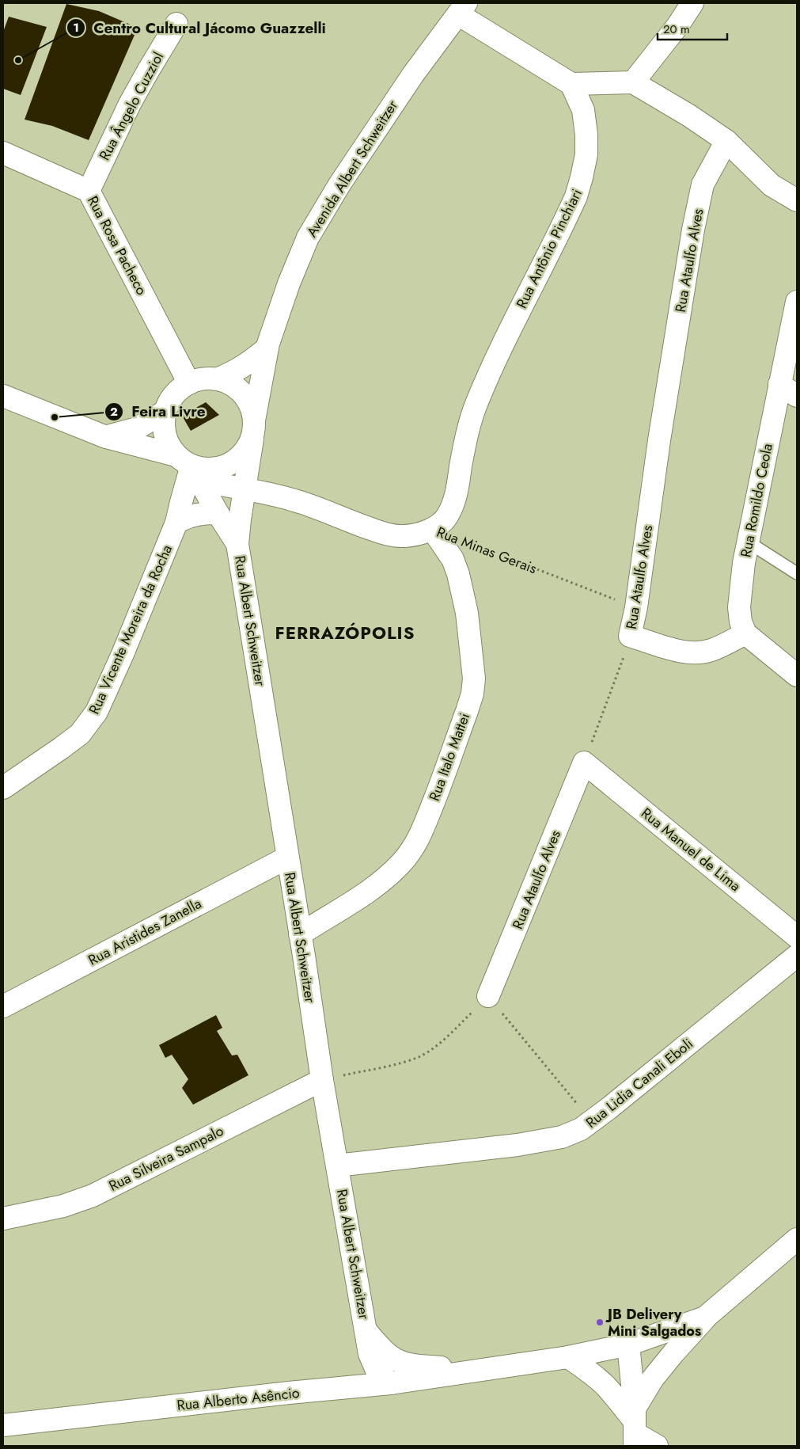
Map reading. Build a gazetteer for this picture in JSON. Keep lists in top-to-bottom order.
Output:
{
  "streets": {
    "street": [
      "Rua Ângelo Cuzziol",
      "Avenida Albert Schweitzer",
      "Rua Rosa Pacheco",
      "Rua Antônio Pinchiari",
      "Rua Ataulfo Alves",
      "Rua Romildo Ceola",
      "Rua Minas Gerais",
      "Rua Albert Schweitzer",
      "Rua Vicente Moreira da Rocha",
      "Rua Italo Mattei",
      "Rua Manuel de Lima",
      "Rua Aristides Zanella",
      "Rua Lidia Canali Eboli",
      "Rua Silveira Sampalo",
      "Rua Alberto Asêncio"
    ]
  },
  "crossings": [
    ["Rua Ângelo Cuzziol", "Rua Rosa Pacheco"],
    ["Avenida Albert Schweitzer", "Rua Rosa Pacheco"],
    ["Avenida Albert Schweitzer", "Rua Minas Gerais"],
    ["Avenida Albert Schweitzer", "Rua Albert Schweitzer"],
    ["Avenida Albert Schweitzer", "Rua Vicente Moreira da Rocha"],
    ["Rua Rosa Pacheco", "Rua Minas Gerais"],
    ["Rua Rosa Pacheco", "Rua Albert Schweitzer"],
    ["Rua Rosa Pacheco", "Rua Vicente Moreira da Rocha"],
    ["Rua Antônio Pinchiari", "Rua Minas Gerais"],
    ["Rua Antônio Pinchiari", "Rua Italo Mattei"],
    ["Rua Ataulfo Alves", "Rua Minas Gerais"],
    ["Rua Ataulfo Alves", "Rua Manuel de Lima"],
    ["Rua Minas Gerais", "Rua Albert Schweitzer"],
    ["Rua Minas Gerais", "Rua Vicente Moreira da Rocha"],
    ["Rua Minas Gerais", "Rua Italo Mattei"],
    ["Rua Albert Schweitzer", "Rua Vicente Moreira da Rocha"],
    ["Rua Albert Schweitzer", "Rua Italo Mattei"],
    ["Rua Albert Schweitzer", "Rua Aristides Zanella"],
    ["Rua Albert Schweitzer", "Rua Lidia Canali Eboli"],
    ["Rua Albert Schweitzer", "Rua Silveira Sampalo"],
    ["Rua Albert Schweitzer", "Rua Alberto Asêncio"]
  ],
  "districts": ["FERRAZÓPOLIS"],
  "places": ["Centro Cultural Jácomo Guazzelli", "Feira Livre", "JB Delivery Mini Salgados"],
  "scale_bar": "20 m"
}
